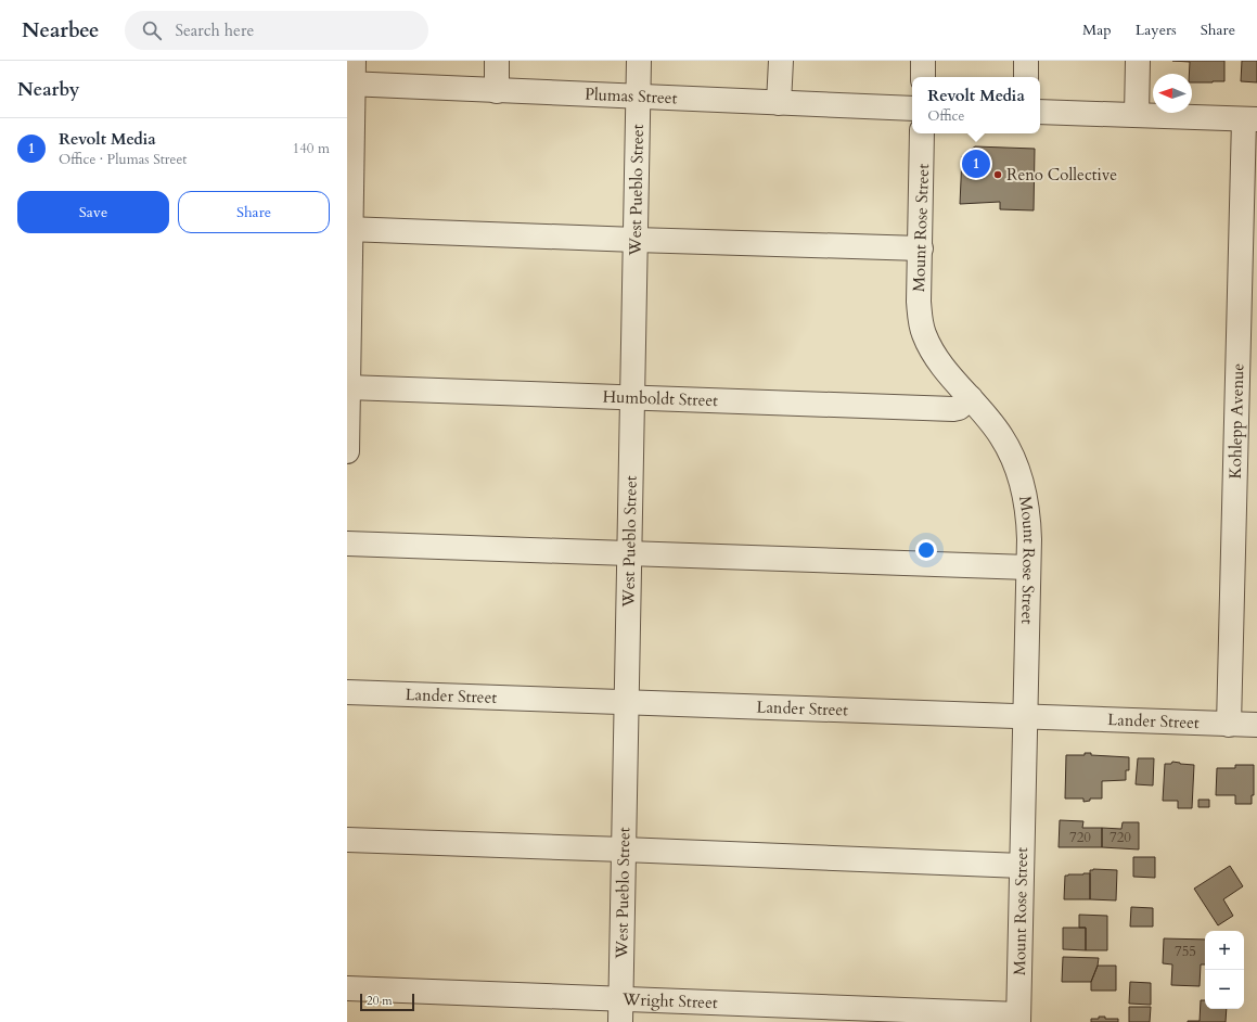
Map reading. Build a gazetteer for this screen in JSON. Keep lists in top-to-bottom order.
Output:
{
  "streets": {
    "street": [
      "Plumas Street",
      "West Pueblo Street",
      "Mount Rose Street",
      "Humboldt Street",
      "Kohlepp Avenue",
      "Lander Street",
      "Wright Street"
    ]
  },
  "crossings": [
    ["Plumas Street", "West Pueblo Street"],
    ["West Pueblo Street", "Humboldt Street"],
    ["West Pueblo Street", "Lander Street"],
    ["West Pueblo Street", "Wright Street"],
    ["Mount Rose Street", "Humboldt Street"],
    ["Mount Rose Street", "Lander Street"],
    ["Mount Rose Street", "Wright Street"],
    ["Kohlepp Avenue", "Lander Street"]
  ],
  "places": ["Reno Collective"],
  "house_numbers": ["720", "720", "755"],
  "scale_bar": "20 m",
  "north": "left",
  "page": {
    "header": "Nearbee",
    "search": "Search here",
    "nav": ["Map", "Layers", "Share"],
    "heading": "Nearby",
    "popup": ["Revolt Media", "Office"],
    "list": [
      {
        "mark": "1",
        "name": "Revolt Media",
        "note": "Office · Plumas Street",
        "value": "140 m"
      }
    ],
    "pins": "1",
    "buttons": ["Save", "Share"],
    "map_buttons": ["+", "−"],
    "scale": "20 m"
  }
}
